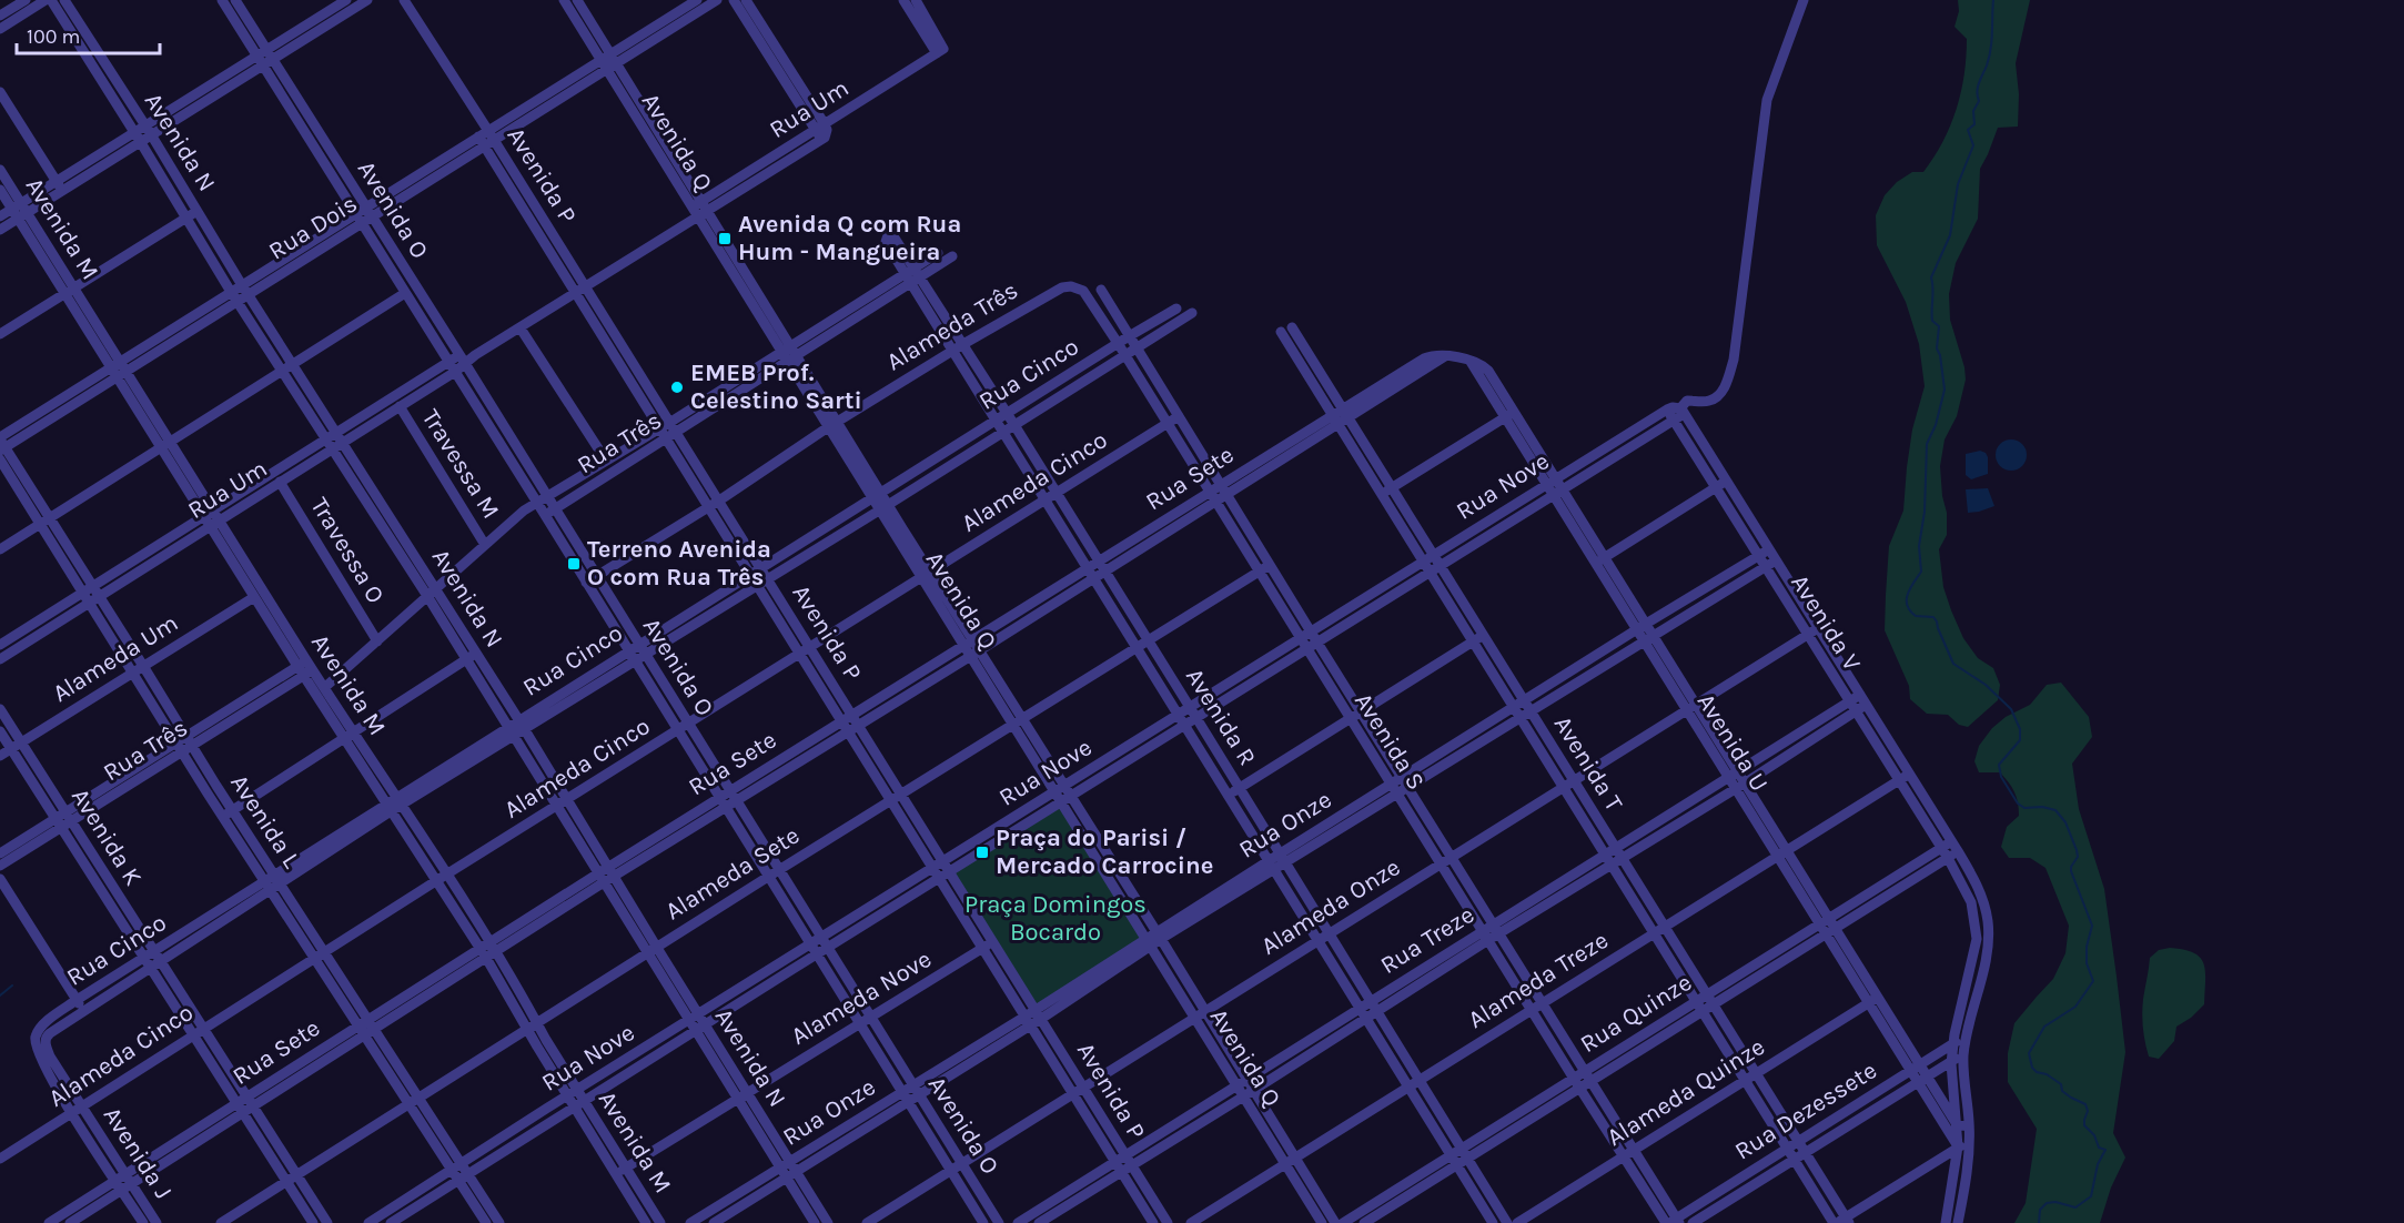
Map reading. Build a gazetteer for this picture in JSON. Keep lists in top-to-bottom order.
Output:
{
  "streets": {
    "street": [
      "Rua Um",
      "Avenida N",
      "Avenida Q",
      "Avenida P",
      "Avenida O",
      "Rua Dois",
      "Avenida M",
      "Alameda Três",
      "Rua Cinco",
      "Rua Três",
      "Travessa M",
      "Rua Sete",
      "Alameda Cinco",
      "Rua Nove",
      "Travessa O",
      "Avenida V",
      "Alameda Um",
      "Avenida R",
      "Avenida S",
      "Avenida U",
      "Avenida T",
      "Avenida L",
      "Rua Onze",
      "Avenida K",
      "Alameda Sete",
      "Alameda Onze",
      "Rua Treze",
      "Alameda Treze",
      "Alameda Nove",
      "Rua Quinze",
      "Alameda Quinze",
      "Rua Dezessete",
      "Avenida J"
    ]
  },
  "crossings": [
    ["Rua Um", "Avenida N"],
    ["Rua Um", "Avenida Q"],
    ["Rua Um", "Avenida P"],
    ["Rua Um", "Avenida O"],
    ["Rua Um", "Avenida M"],
    ["Rua Um", "Travessa M"],
    ["Rua Um", "Travessa O"],
    ["Rua Um", "Avenida L"],
    ["Avenida N", "Rua Dois"],
    ["Avenida N", "Rua Cinco"],
    ["Avenida N", "Rua Três"],
    ["Avenida N", "Rua Sete"],
    ["Avenida N", "Alameda Cinco"],
    ["Avenida N", "Rua Nove"],
    ["Avenida N", "Rua Onze"],
    ["Avenida N", "Alameda Sete"],
    ["Avenida N", "Alameda Nove"],
    ["Avenida Q", "Rua Dois"],
    ["Avenida Q", "Alameda Três"],
    ["Avenida Q", "Rua Cinco"],
    ["Avenida Q", "Rua Três"],
    ["Avenida Q", "Rua Sete"],
    ["Avenida Q", "Alameda Cinco"],
    ["Avenida Q", "Rua Nove"],
    ["Avenida Q", "Rua Onze"],
    ["Avenida Q", "Alameda Sete"],
    ["Avenida Q", "Alameda Onze"],
    ["Avenida Q", "Rua Treze"],
    ["Avenida Q", "Alameda Treze"],
    ["Avenida P", "Rua Dois"],
    ["Avenida P", "Alameda Três"],
    ["Avenida P", "Rua Cinco"],
    ["Avenida P", "Rua Três"],
    ["Avenida P", "Rua Sete"],
    ["Avenida P", "Alameda Cinco"],
    ["Avenida P", "Rua Nove"],
    ["Avenida P", "Rua Onze"],
    ["Avenida P", "Alameda Sete"],
    ["Avenida P", "Alameda Onze"],
    ["Avenida P", "Rua Treze"],
    ["Avenida P", "Alameda Nove"],
    ["Avenida O", "Rua Dois"],
    ["Avenida O", "Alameda Três"],
    ["Avenida O", "Rua Cinco"],
    ["Avenida O", "Rua Três"],
    ["Avenida O", "Rua Sete"],
    ["Avenida O", "Alameda Cinco"],
    ["Avenida O", "Rua Nove"],
    ["Avenida O", "Rua Onze"],
    ["Avenida O", "Alameda Sete"],
    ["Avenida O", "Alameda Onze"],
    ["Avenida O", "Alameda Nove"],
    ["Rua Dois", "Avenida M"],
    ["Rua Dois", "Avenida L"],
    ["Avenida M", "Rua Cinco"],
    ["Avenida M", "Rua Três"],
    ["Avenida M", "Rua Sete"],
    ["Avenida M", "Alameda Cinco"],
    ["Avenida M", "Rua Nove"],
    ["Avenida M", "Alameda Um"],
    ["Avenida M", "Alameda Sete"],
    ["Avenida M", "Alameda Nove"],
    ["Alameda Três", "Avenida R"],
    ["Alameda Três", "Avenida S"],
    ["Rua Cinco", "Avenida R"],
    ["Rua Cinco", "Avenida S"],
    ["Rua Cinco", "Avenida L"],
    ["Rua Cinco", "Avenida K"],
    ["Rua Cinco", "Avenida J"],
    ["Rua Três", "Travessa M"],
    ["Rua Três", "Travessa O"],
    ["Rua Três", "Avenida R"],
    ["Rua Três", "Avenida L"],
    ["Rua Três", "Avenida K"],
    ["Rua Sete", "Avenida R"],
    ["Rua Sete", "Avenida S"],
    ["Rua Sete", "Avenida U"],
    ["Rua Sete", "Avenida T"],
    ["Rua Sete", "Avenida L"],
    ["Rua Sete", "Avenida K"],
    ["Rua Sete", "Avenida J"],
    ["Alameda Cinco", "Avenida R"],
    ["Alameda Cinco", "Avenida S"],
    ["Alameda Cinco", "Avenida L"],
    ["Alameda Cinco", "Avenida K"],
    ["Alameda Cinco", "Avenida J"],
    ["Rua Nove", "Avenida V"],
    ["Rua Nove", "Avenida R"],
    ["Rua Nove", "Avenida S"],
    ["Rua Nove", "Avenida U"],
    ["Rua Nove", "Avenida T"],
    ["Rua Nove", "Avenida L"],
    ["Avenida V", "Avenida U"],
    ["Avenida V", "Rua Onze"],
    ["Avenida V", "Alameda Onze"],
    ["Avenida V", "Rua Treze"],
    ["Avenida V", "Alameda Treze"],
    ["Avenida V", "Rua Quinze"],
    ["Avenida V", "Rua Dezessete"],
    ["Alameda Um", "Avenida L"],
    ["Alameda Um", "Avenida K"],
    ["Avenida R", "Rua Onze"],
    ["Avenida R", "Alameda Sete"],
    ["Avenida R", "Alameda Onze"],
    ["Avenida R", "Rua Treze"],
    ["Avenida R", "Alameda Treze"],
    ["Avenida R", "Rua Quinze"],
    ["Avenida S", "Rua Onze"],
    ["Avenida S", "Alameda Sete"],
    ["Avenida S", "Alameda Onze"],
    ["Avenida S", "Rua Treze"],
    ["Avenida S", "Alameda Treze"],
    ["Avenida S", "Rua Quinze"],
    ["Avenida S", "Alameda Quinze"],
    ["Avenida S", "Rua Dezessete"],
    ["Avenida U", "Rua Onze"],
    ["Avenida U", "Alameda Onze"],
    ["Avenida U", "Rua Treze"],
    ["Avenida U", "Alameda Treze"],
    ["Avenida U", "Rua Quinze"],
    ["Avenida U", "Alameda Quinze"],
    ["Avenida U", "Rua Dezessete"],
    ["Avenida T", "Rua Onze"],
    ["Avenida T", "Alameda Onze"],
    ["Avenida T", "Rua Treze"],
    ["Avenida T", "Alameda Treze"],
    ["Avenida T", "Rua Quinze"],
    ["Avenida T", "Alameda Quinze"],
    ["Avenida T", "Rua Dezessete"],
    ["Avenida L", "Alameda Sete"],
    ["Avenida K", "Alameda Sete"]
  ],
  "parks": ["Praça Domingos Bocardo"],
  "places": {
    "transit": ["Avenida Q com Rua Hum - Mangueira", "Terreno Avenida O com Rua Três", "Praça do Parisi / Mercado Carrocine"],
    "other": ["EMEB Prof. Celestino Sarti"]
  },
  "scale_bar": "100 m"
}
